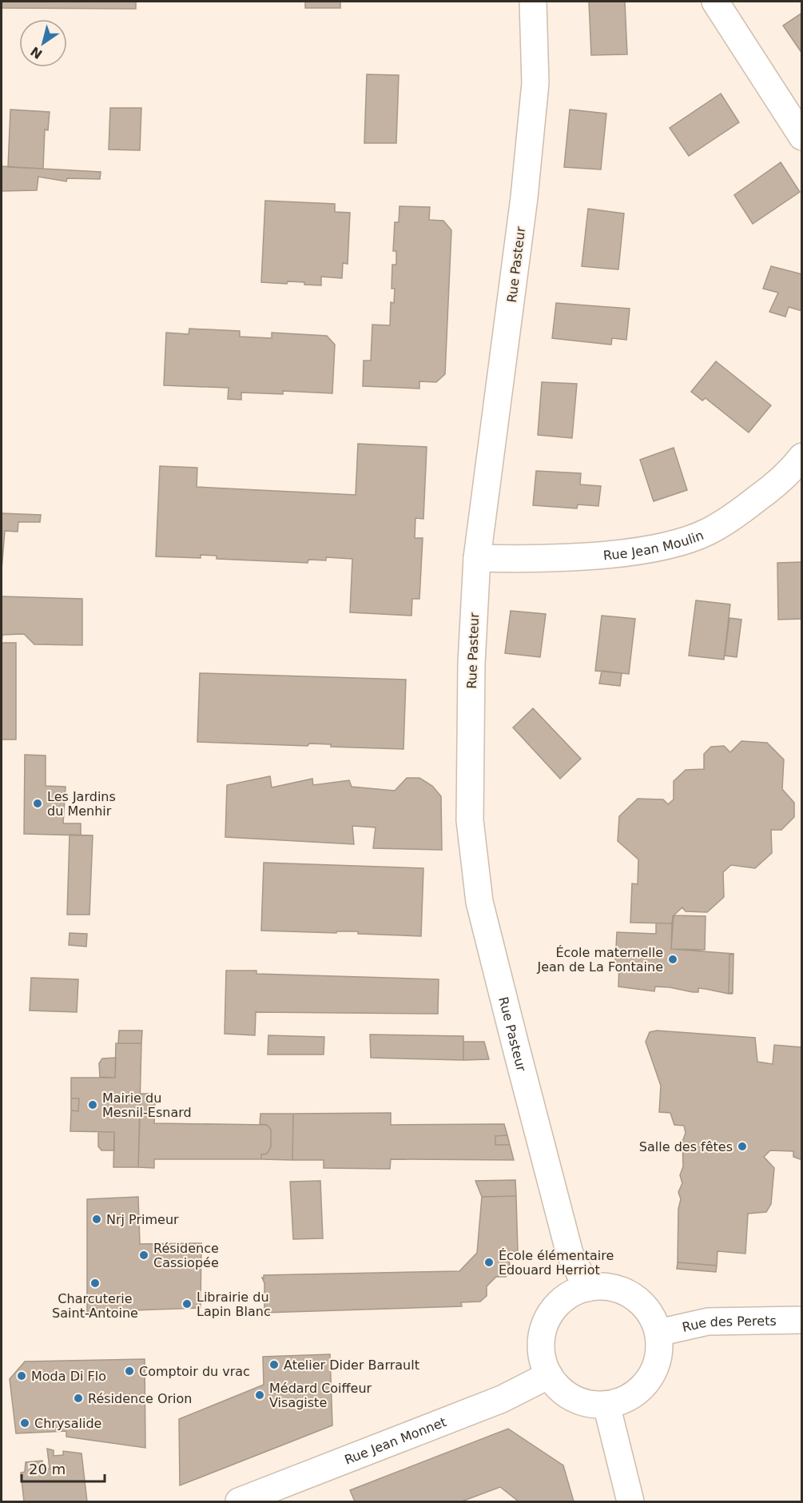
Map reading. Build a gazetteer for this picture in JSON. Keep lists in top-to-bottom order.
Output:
{
  "streets": {
    "street": [
      "Rue Pasteur",
      "Rue Jean Moulin",
      "Rue des Perets",
      "Rue Jean Monnet"
    ]
  },
  "crossings": [
    ["Rue Pasteur", "Rue Jean Moulin"],
    ["Rue Pasteur", "Rue des Perets"],
    ["Rue Pasteur", "Rue Jean Monnet"],
    ["Rue des Perets", "Rue Jean Monnet"]
  ],
  "places": [
    "Les Jardins du Menhir",
    "École maternelle Jean de La Fontaine",
    "Mairie du Mesnil-Esnard",
    "Salle des fêtes",
    "Nrj Primeur",
    "Résidence Cassiopée",
    "École élémentaire Edouard Herriot",
    "Charcuterie Saint-Antoine",
    "Librairie du Lapin Blanc",
    "Atelier Dider Barrault",
    "Comptoir du vrac",
    "Moda Di Flo",
    "Médard Coiffeur Visagiste",
    "Résidence Orion",
    "Chrysalide"
  ],
  "scale_bar": "20 m",
  "north": "bottom left"
}
